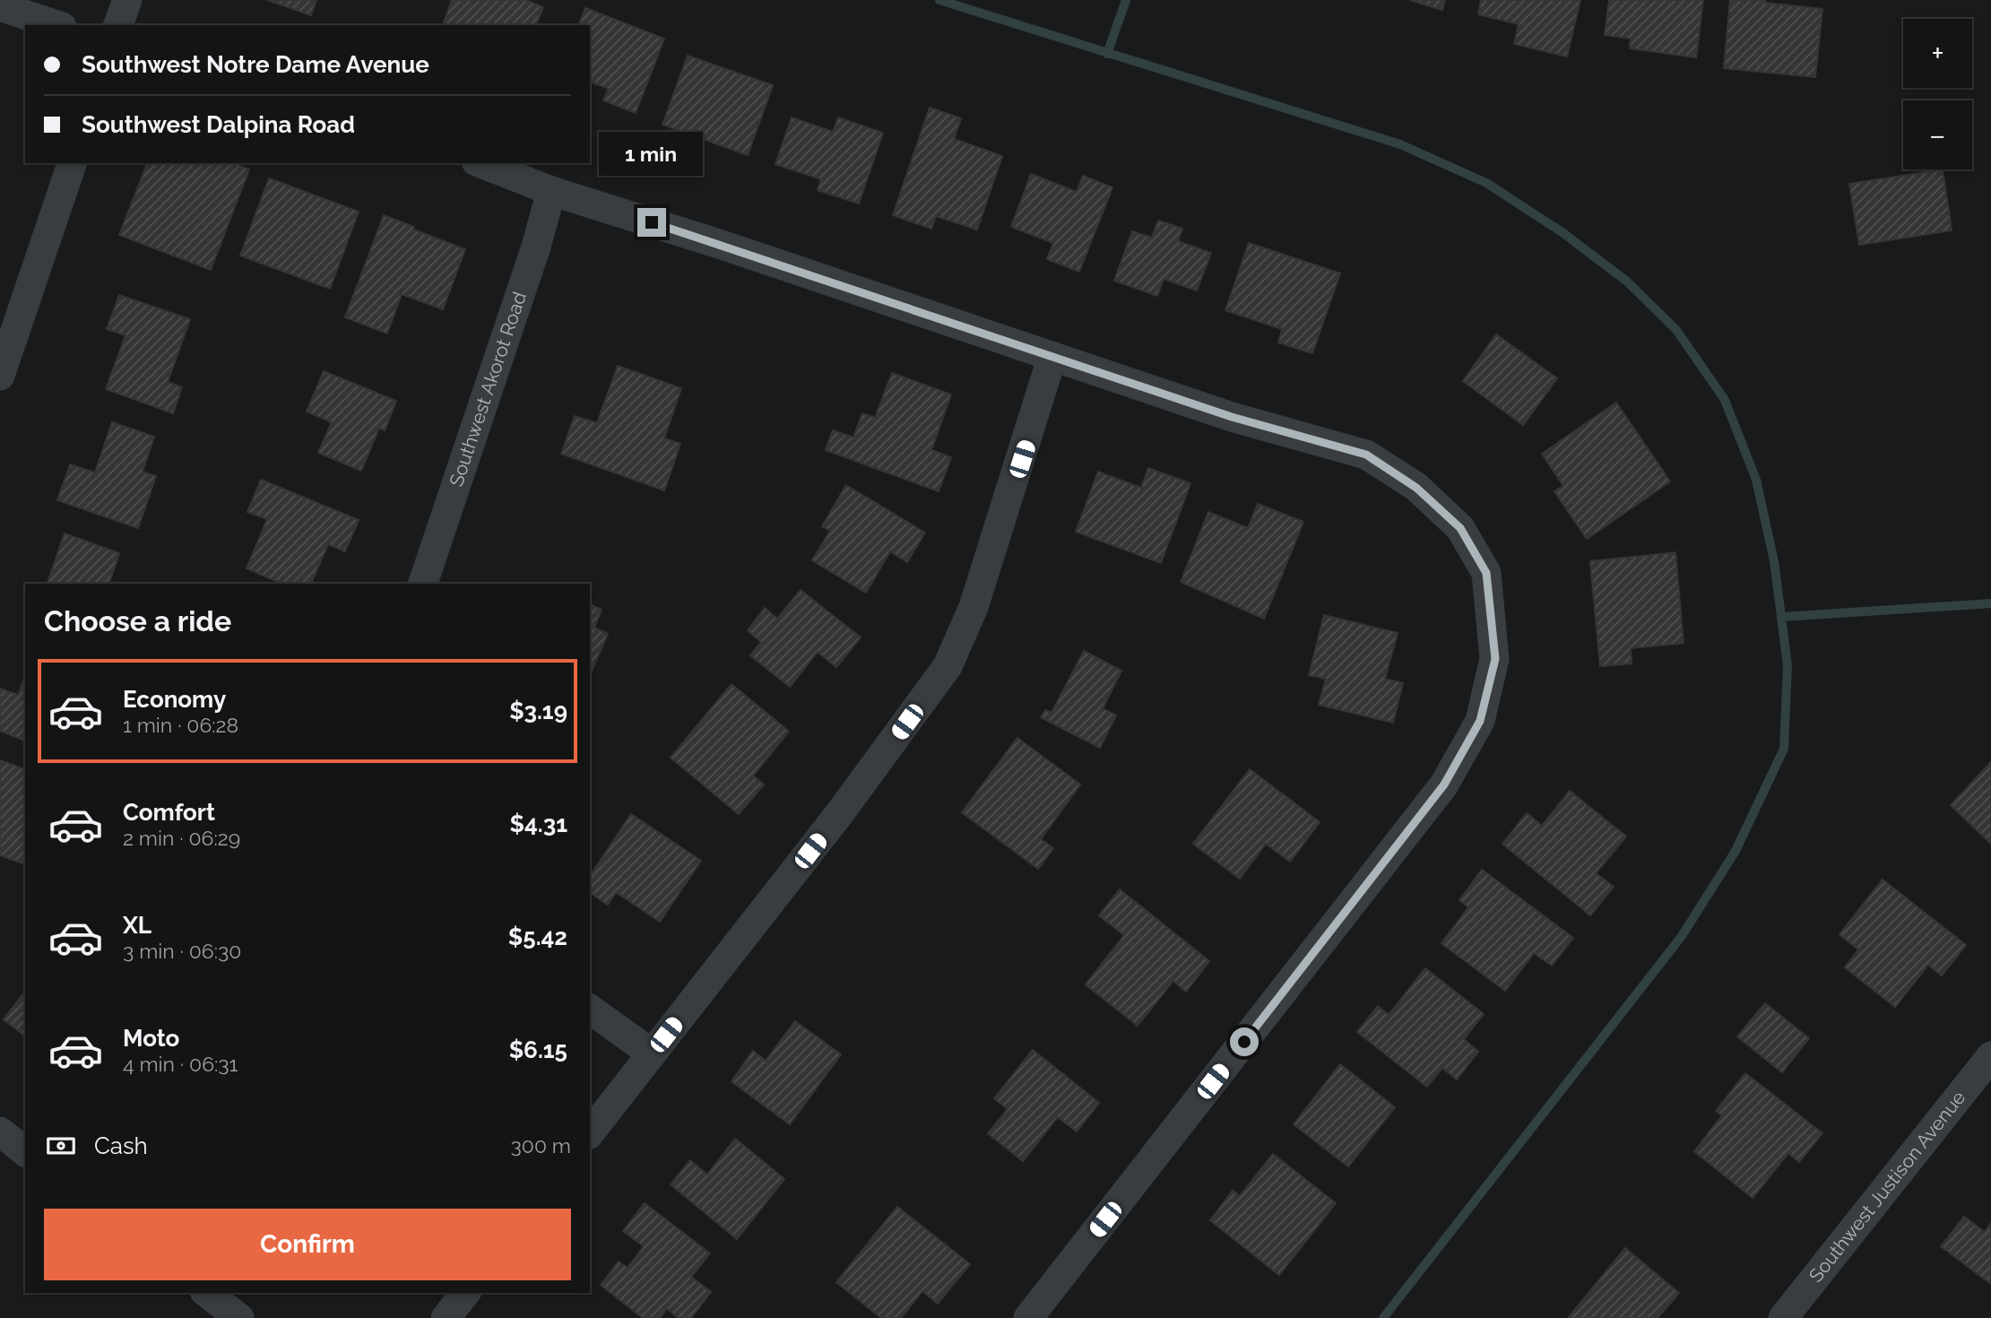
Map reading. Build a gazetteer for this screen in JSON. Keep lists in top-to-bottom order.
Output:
{
  "streets": {
    "street": ["Southwest Akorot Road", "Southwest Justison Avenue"]
  },
  "page": {
    "map_buttons": ["+", "−"],
    "banner": ["Southwest Notre Dame Avenue", "Southwest Dalpina Road"],
    "bubble": "1 min",
    "heading": "Choose a ride",
    "list": [
      {
        "name": "Economy",
        "note": "1 min · 06:28",
        "value": "$3.19"
      },
      {
        "name": "Comfort",
        "note": "2 min · 06:29",
        "value": "$4.31"
      },
      {
        "name": "XL",
        "note": "3 min · 06:30",
        "value": "$5.42"
      },
      {
        "name": "Moto",
        "note": "4 min · 06:31",
        "value": "$6.15"
      }
    ],
    "pay": ["Cash", "300 m"],
    "buttons": "Confirm"
  }
}
